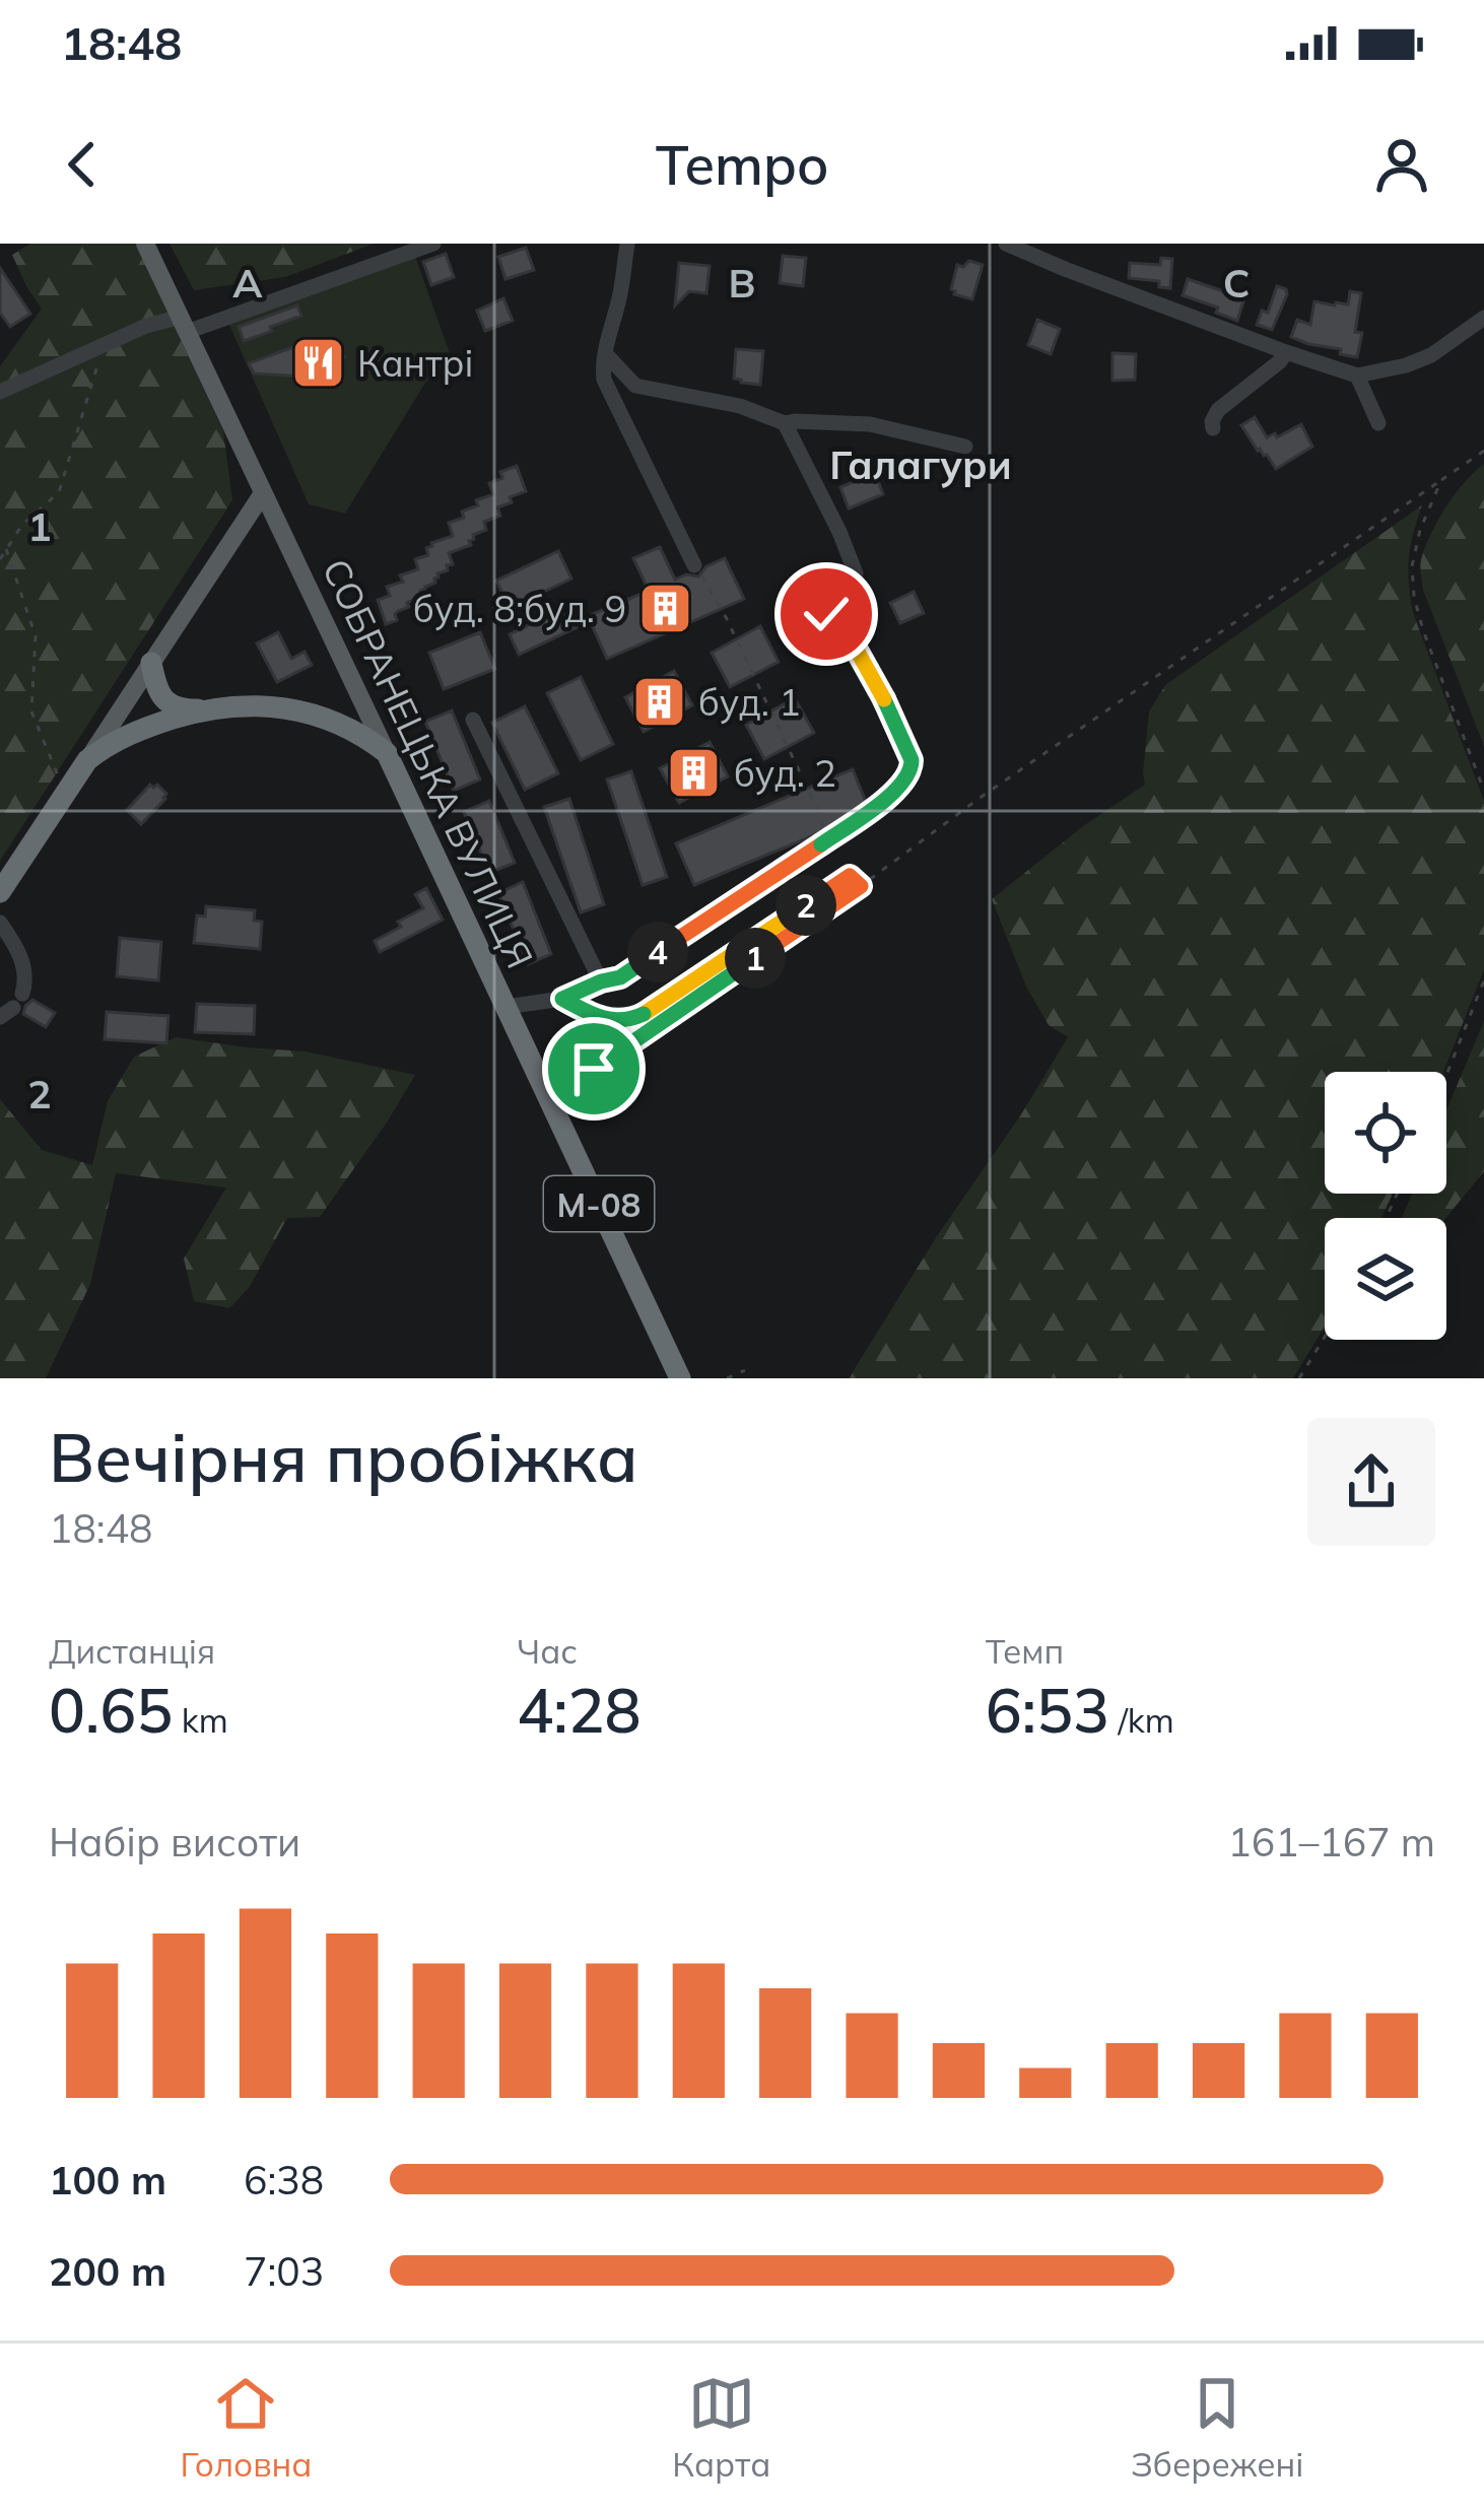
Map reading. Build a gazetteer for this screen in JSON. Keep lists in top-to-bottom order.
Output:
{
  "streets": {
    "highway": ["СОБРАНЕЦЬКА ВУЛИЦЯ", "М-08"]
  },
  "districts": ["Галагури"],
  "places": {
    "restaurant": ["Кантрі"],
    "building": ["буд. 8;буд. 9", "буд. 1", "буд. 2"]
  },
  "page": {
    "status": "18:48",
    "header": "Tempo",
    "pins": ["2", "4", "1"],
    "heading": ["Вечірня пробіжка", "18:48"],
    "stats": [
      ["Дистанція", "0.65 km"],
      ["Час", "4:28"],
      ["Темп", "6:53 /km"]
    ],
    "chart": ["Набір висоти", "161–167 m"],
    "list": [
      {
        "name": "100 m",
        "note": "6:38"
      },
      {
        "name": "200 m",
        "note": "7:03"
      }
    ],
    "tabs": ["Головна", "Карта", "Збережені"]
  },
  "grid": {
    "columns": ["A", "B", "C"],
    "rows": ["1", "2"]
  }
}
